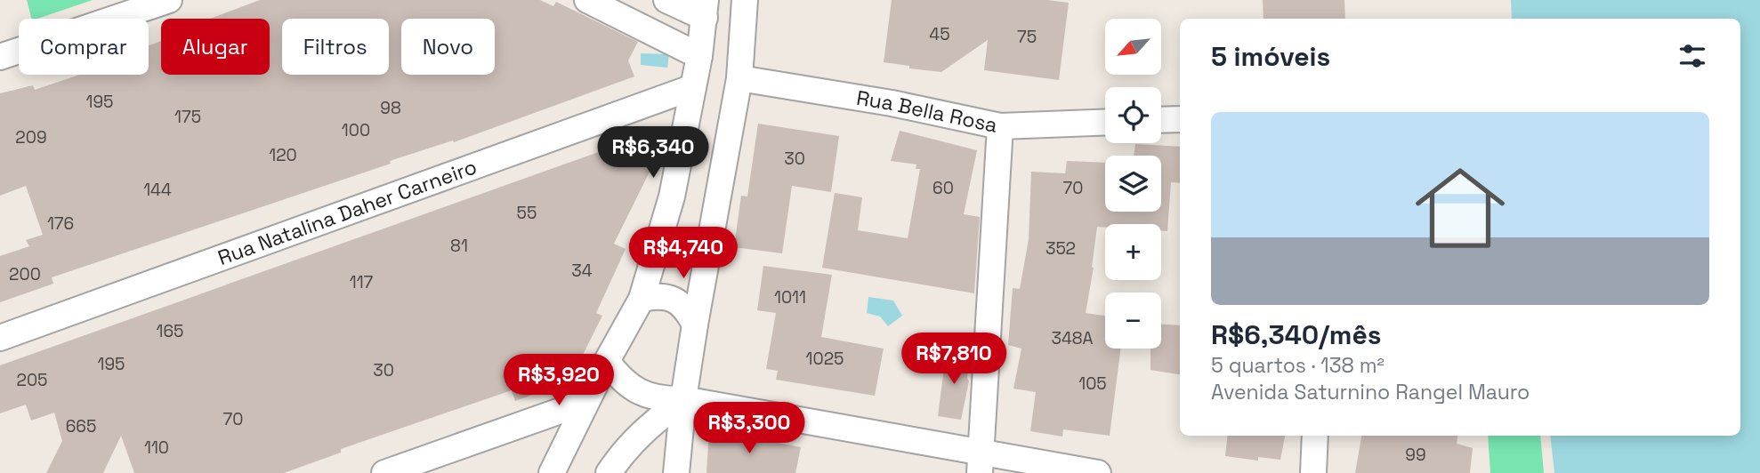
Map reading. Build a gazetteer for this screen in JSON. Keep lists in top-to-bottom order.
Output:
{
  "streets": {
    "street": ["Rua Bella Rosa", "Rua Natalina Daher Carneiro"]
  },
  "house_numbers": [
    "45",
    "75",
    "195",
    "98",
    "175",
    "100",
    "209",
    "120",
    "30",
    "60",
    "70",
    "144",
    "55",
    "176",
    "81",
    "352",
    "34",
    "200",
    "117",
    "1011",
    "165",
    "348A",
    "1025",
    "195",
    "30",
    "205",
    "105",
    "70",
    "665",
    "110",
    "99"
  ],
  "north": "bottom left",
  "page": {
    "map_buttons": ["+", "−"],
    "chip": [
      "Comprar",
      "Alugar",
      "Filtros",
      "Novo"
    ],
    "heading": "5 imóveis",
    "list": [
      {
        "name": "R$6,340/mês",
        "note": "5 quartos · 138 m² · Avenida Saturnino Rangel Mauro"
      }
    ],
    "price": [
      "R$6,340",
      "R$4,740",
      "R$7,810",
      "R$3,920",
      "R$3,300"
    ]
  }
}
